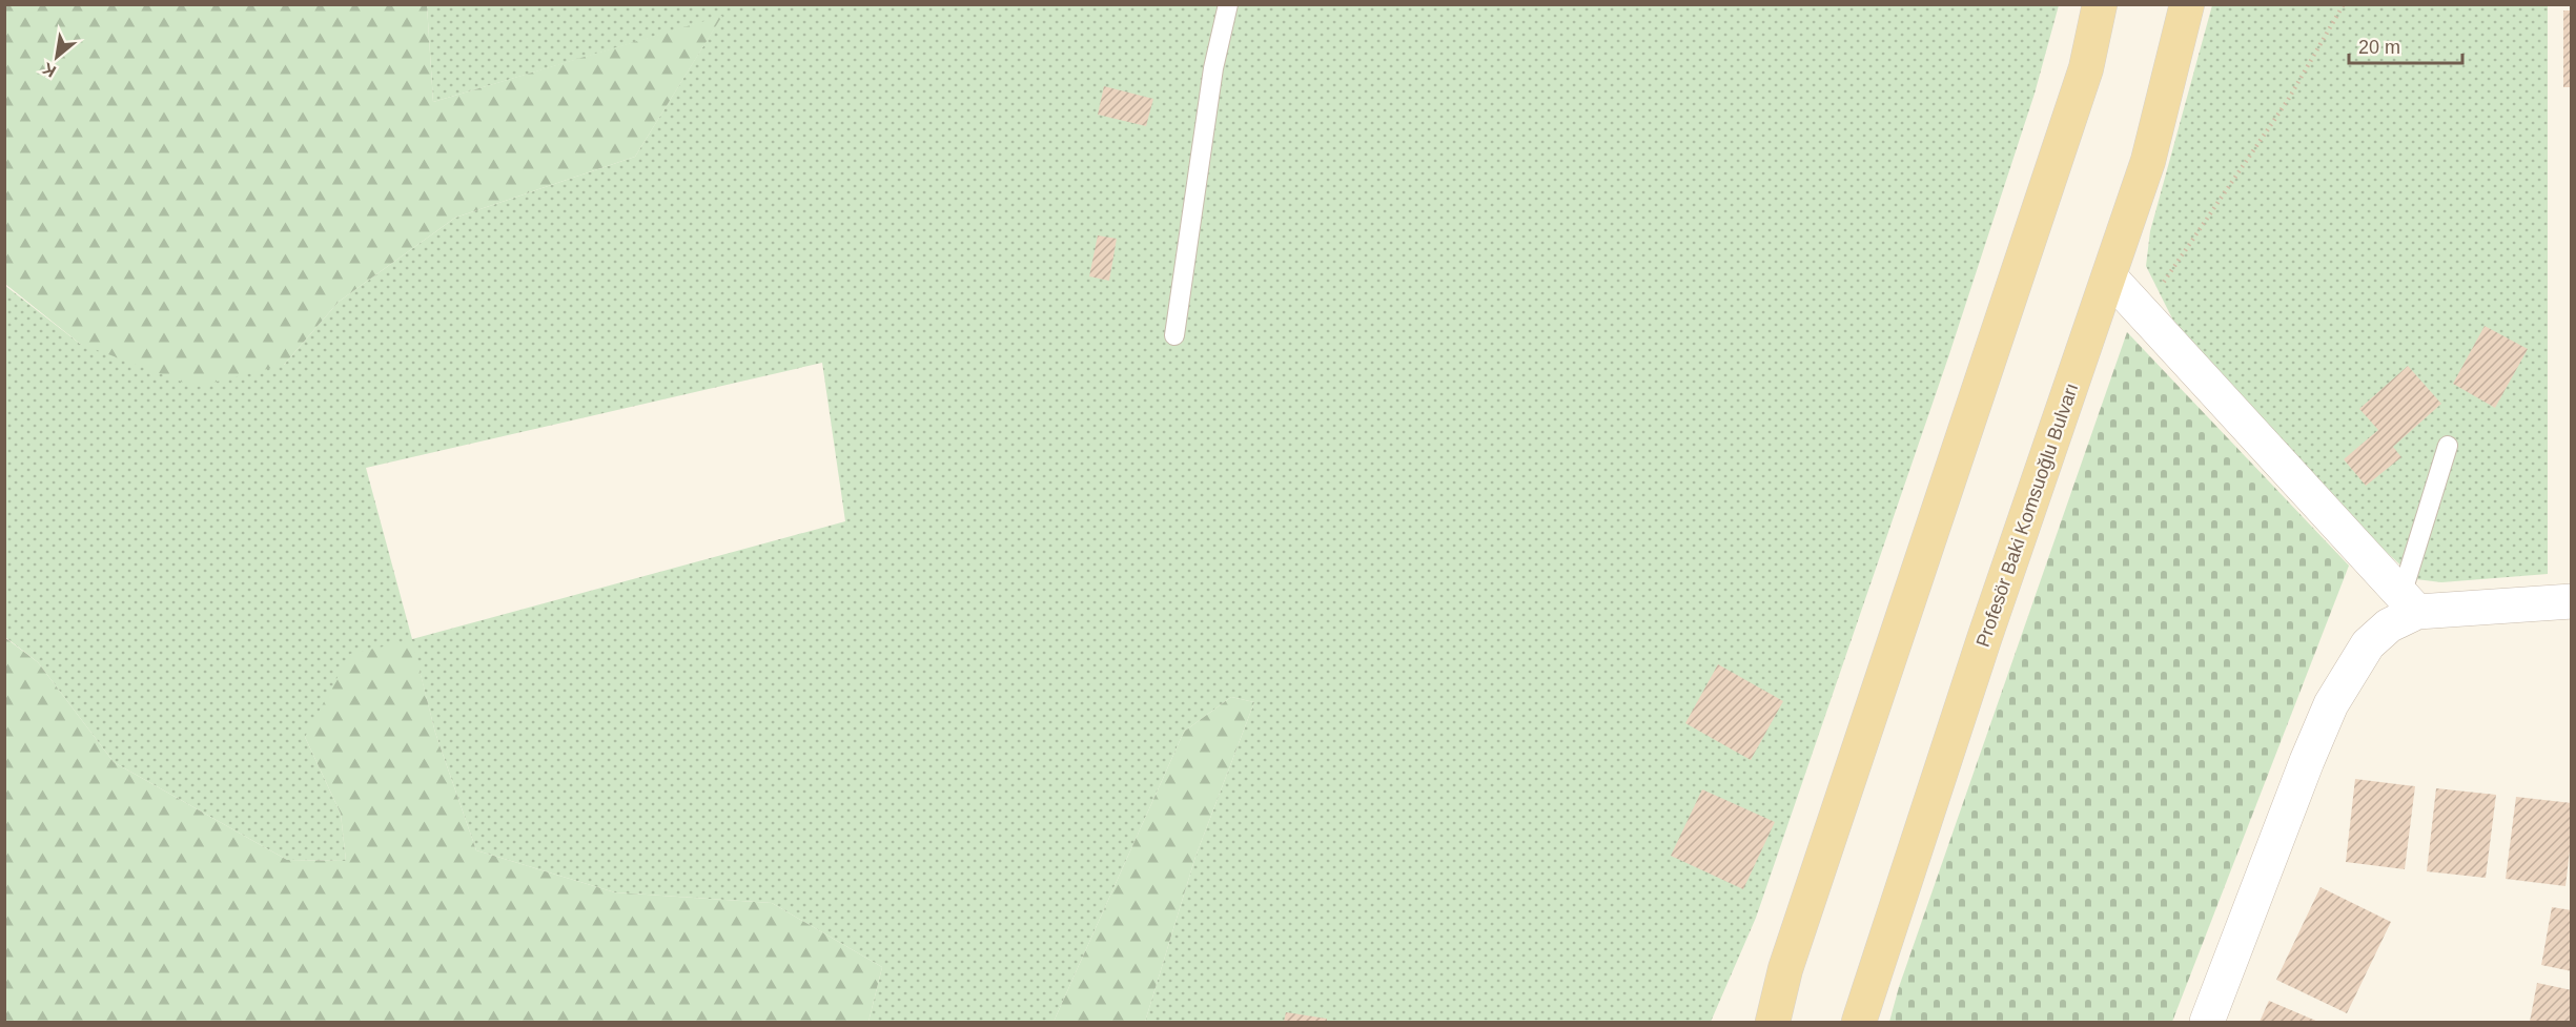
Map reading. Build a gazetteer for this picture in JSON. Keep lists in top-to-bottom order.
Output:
{
  "streets": {
    "main road": ["Profesör Baki Komsuoğlu Bulvarı"]
  },
  "scale_bar": "20 m",
  "north": "bottom left"
}
